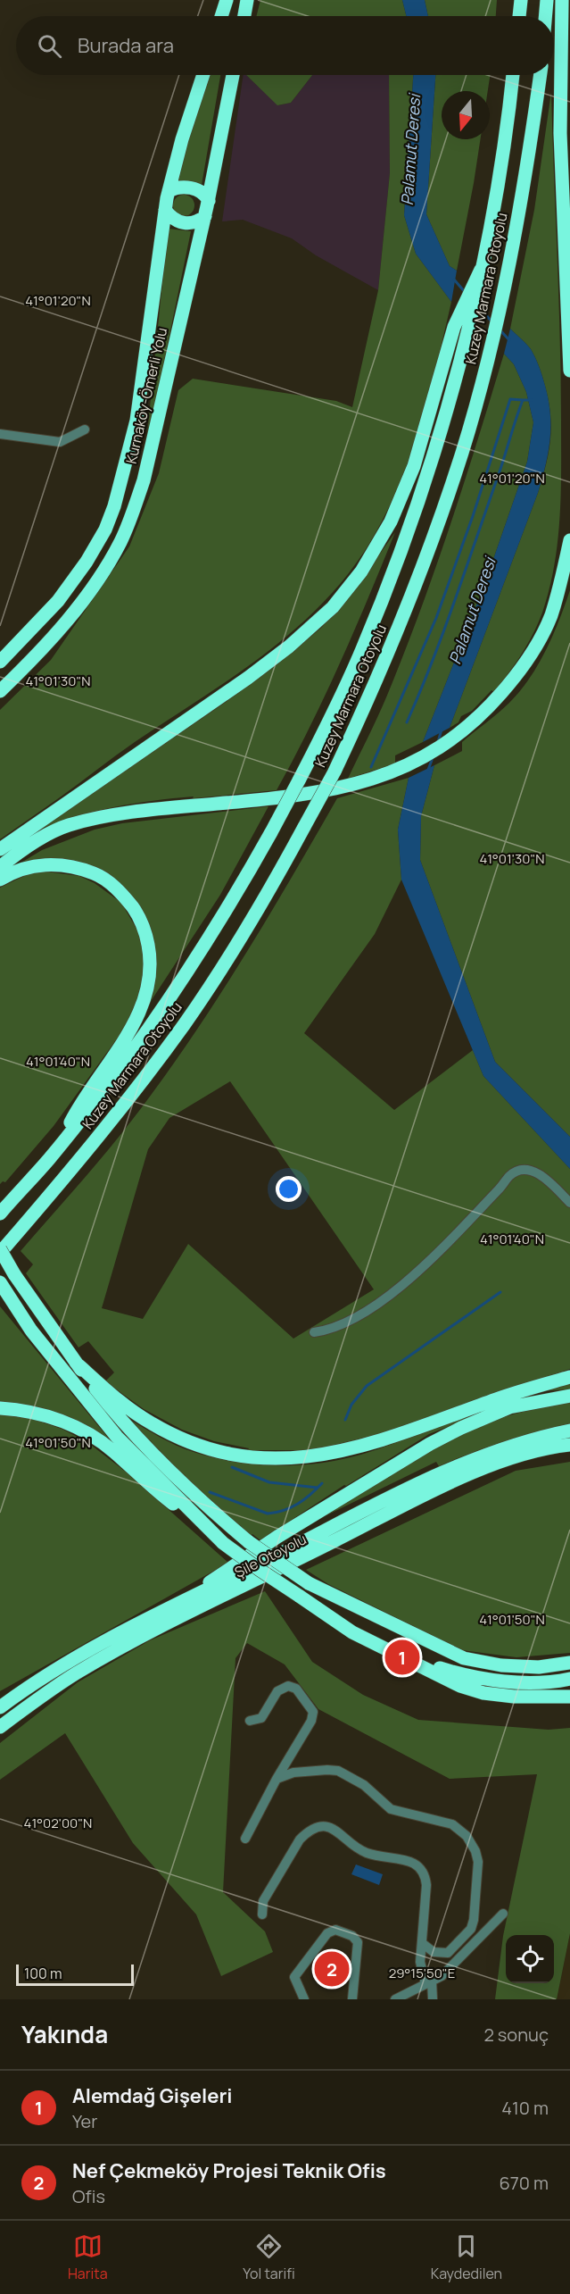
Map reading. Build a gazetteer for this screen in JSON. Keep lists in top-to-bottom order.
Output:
{
  "streets": {
    "highway": ["Kuzey Marmara Otoyolu", "Kurnaköy-Ömerli Yolu", "Şile Otoyolu"]
  },
  "water": ["Palamut Deresi"],
  "scale_bar": "100 m",
  "north": "bottom",
  "page": {
    "search": "Burada ara",
    "pins": ["1", "2"],
    "scale": "100 m",
    "heading": ["Yakında", "2 sonuç"],
    "list": [
      {
        "mark": "1",
        "name": "Alemdağ Gişeleri",
        "note": "Yer",
        "value": "410 m"
      },
      {
        "mark": "2",
        "name": "Nef Çekmeköy Projesi Teknik Ofis",
        "note": "Ofis",
        "value": "670 m"
      }
    ],
    "nav": ["Harita", "Yol tarifi", "Kaydedilen"]
  },
  "coordinates": [
    "41°01'20\"N",
    "41°01'30\"N",
    "41°01'40\"N",
    "41°01'50\"N",
    "41°02'00\"N",
    "29°15'50\"E"
  ]
}
